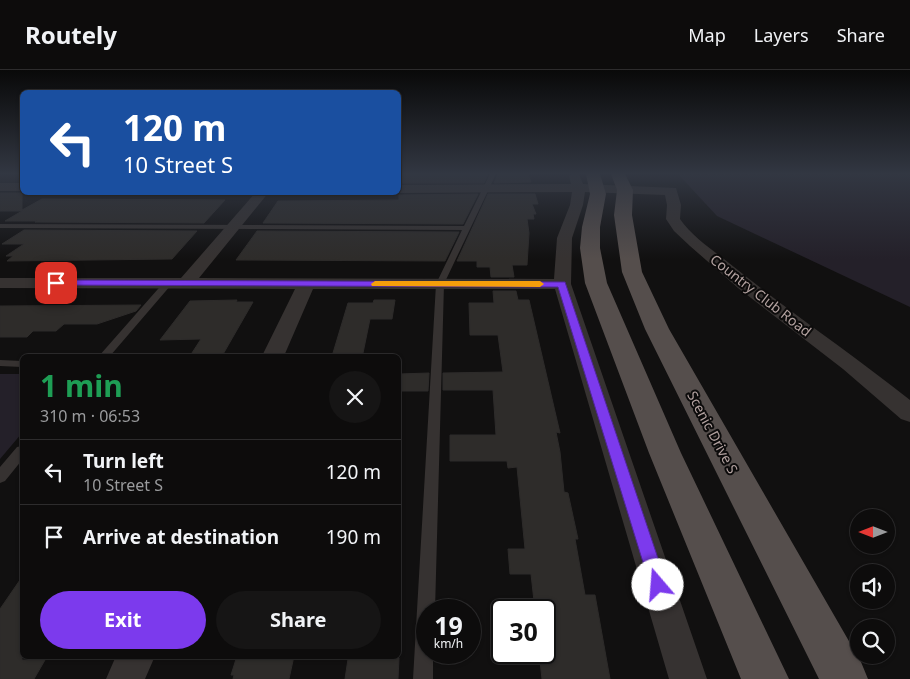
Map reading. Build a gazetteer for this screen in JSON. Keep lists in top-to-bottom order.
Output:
{
  "streets": {
    "main road": ["Scenic Drive S"],
    "street": ["Country Club Road"]
  },
  "north": "left",
  "page": {
    "header": "Routely",
    "nav": ["Map", "Layers", "Share"],
    "turn": ["120 m", "10 Street S"],
    "heading": ["1 min", "310 m · 06:53"],
    "list": [
      {
        "name": "Turn left",
        "note": "10 Street S",
        "value": "120 m"
      },
      {
        "name": "Arrive at destination",
        "value": "190 m"
      }
    ],
    "buttons": ["Exit", "Share"],
    "speed": "19 km/h",
    "limit": "30"
  }
}
